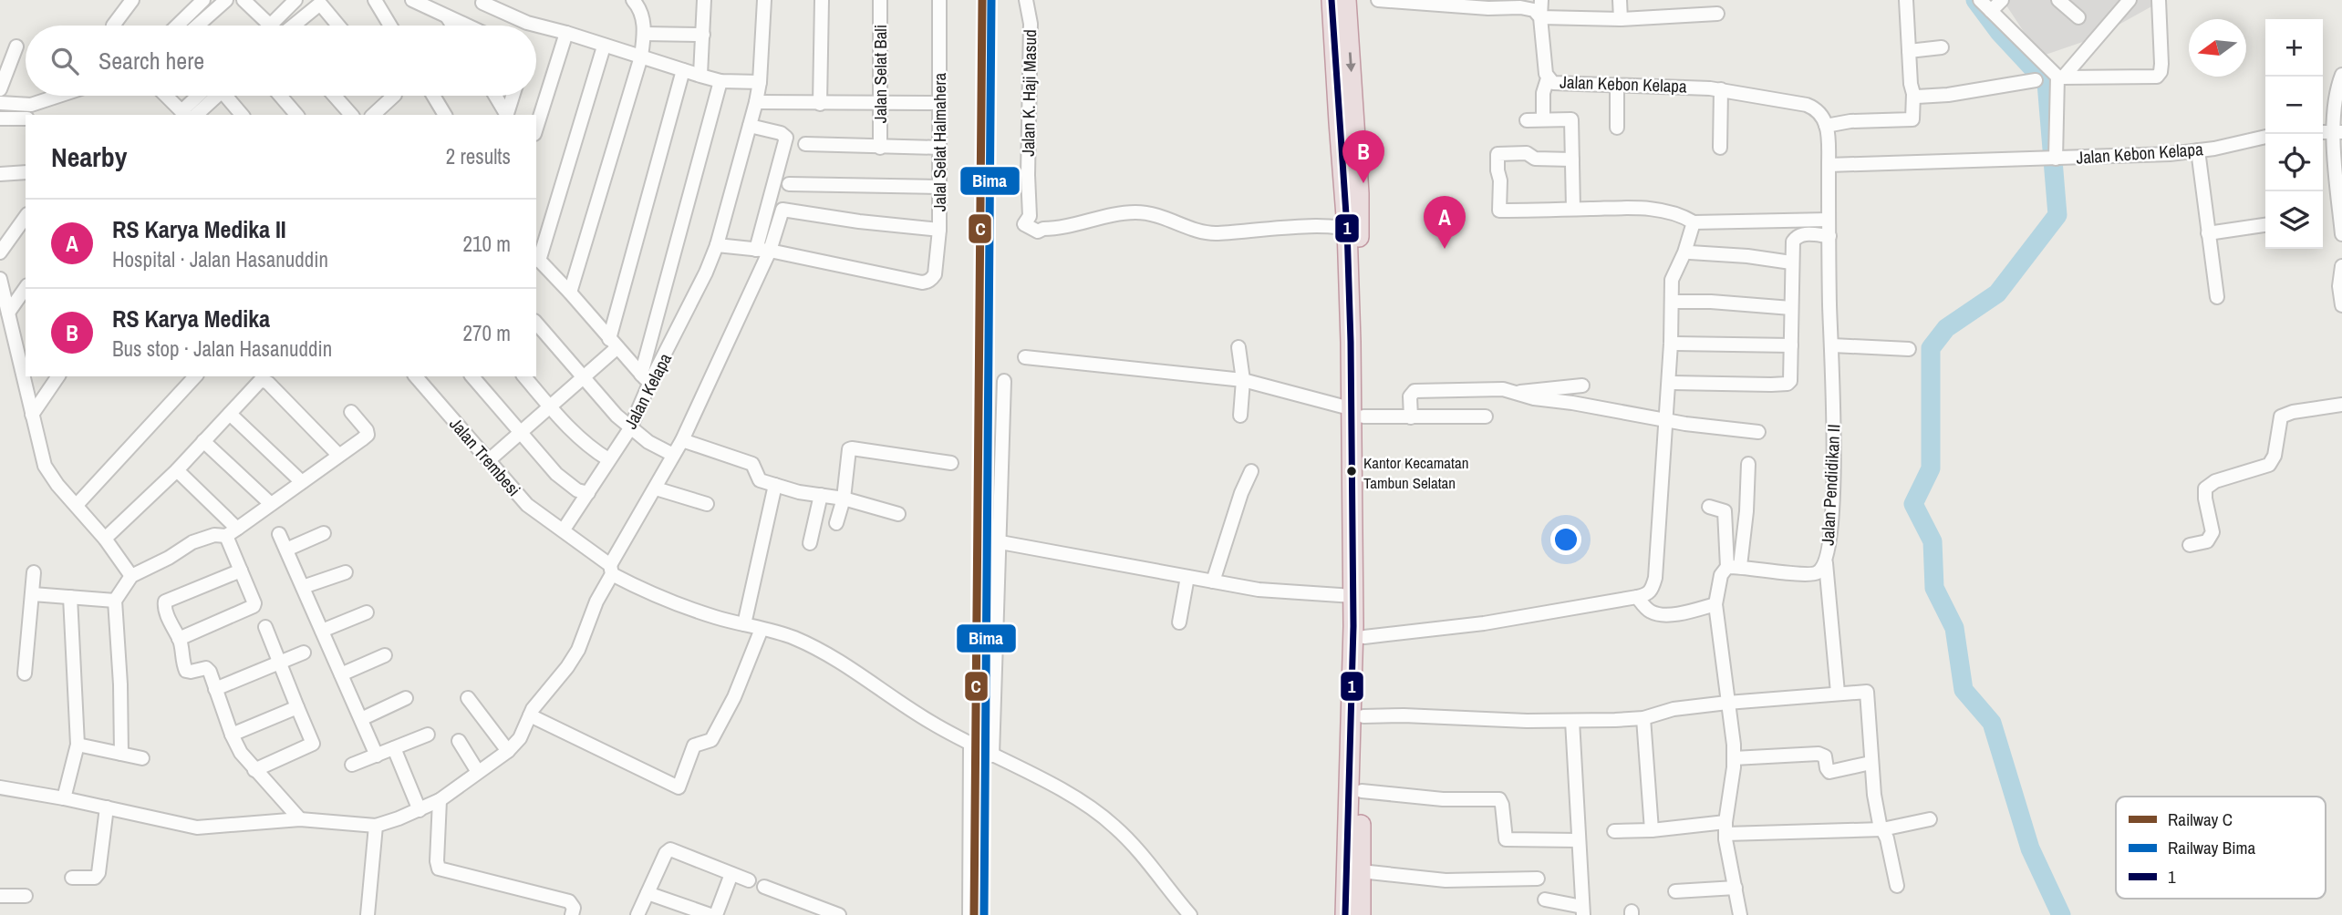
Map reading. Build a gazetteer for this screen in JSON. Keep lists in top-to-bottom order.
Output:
{
  "streets": {
    "street": [
      "Jalan Selat Bali",
      "Jalan Kebon Kelapa",
      "Jalan K. Haji Masud",
      "Jalal Selat Halmahera",
      "Jalan Kelapa",
      "Jalan Trembesi",
      "Jalan Pendidikan II"
    ]
  },
  "crossings": [
    ["Jalan Kebon Kelapa", "Jalan Pendidikan II"],
    ["Jalan Kelapa", "Jalan Trembesi"]
  ],
  "places": ["Kantor Kecamatan Tambun Selatan"],
  "lines": ["rail line C", "rail line Bima", "transit line 1"],
  "legend": ["Railway C", "Railway Bima", "1"],
  "north": "left",
  "page": {
    "map_buttons": ["+", "−"],
    "search": "Search here",
    "heading": ["Nearby", "2 results"],
    "pins": ["B", "A"],
    "list": [
      {
        "mark": "A",
        "name": "RS Karya Medika II",
        "note": "Hospital · Jalan Hasanuddin",
        "value": "210 m"
      },
      {
        "mark": "B",
        "name": "RS Karya Medika",
        "note": "Bus stop · Jalan Hasanuddin",
        "value": "270 m"
      }
    ]
  }
}
